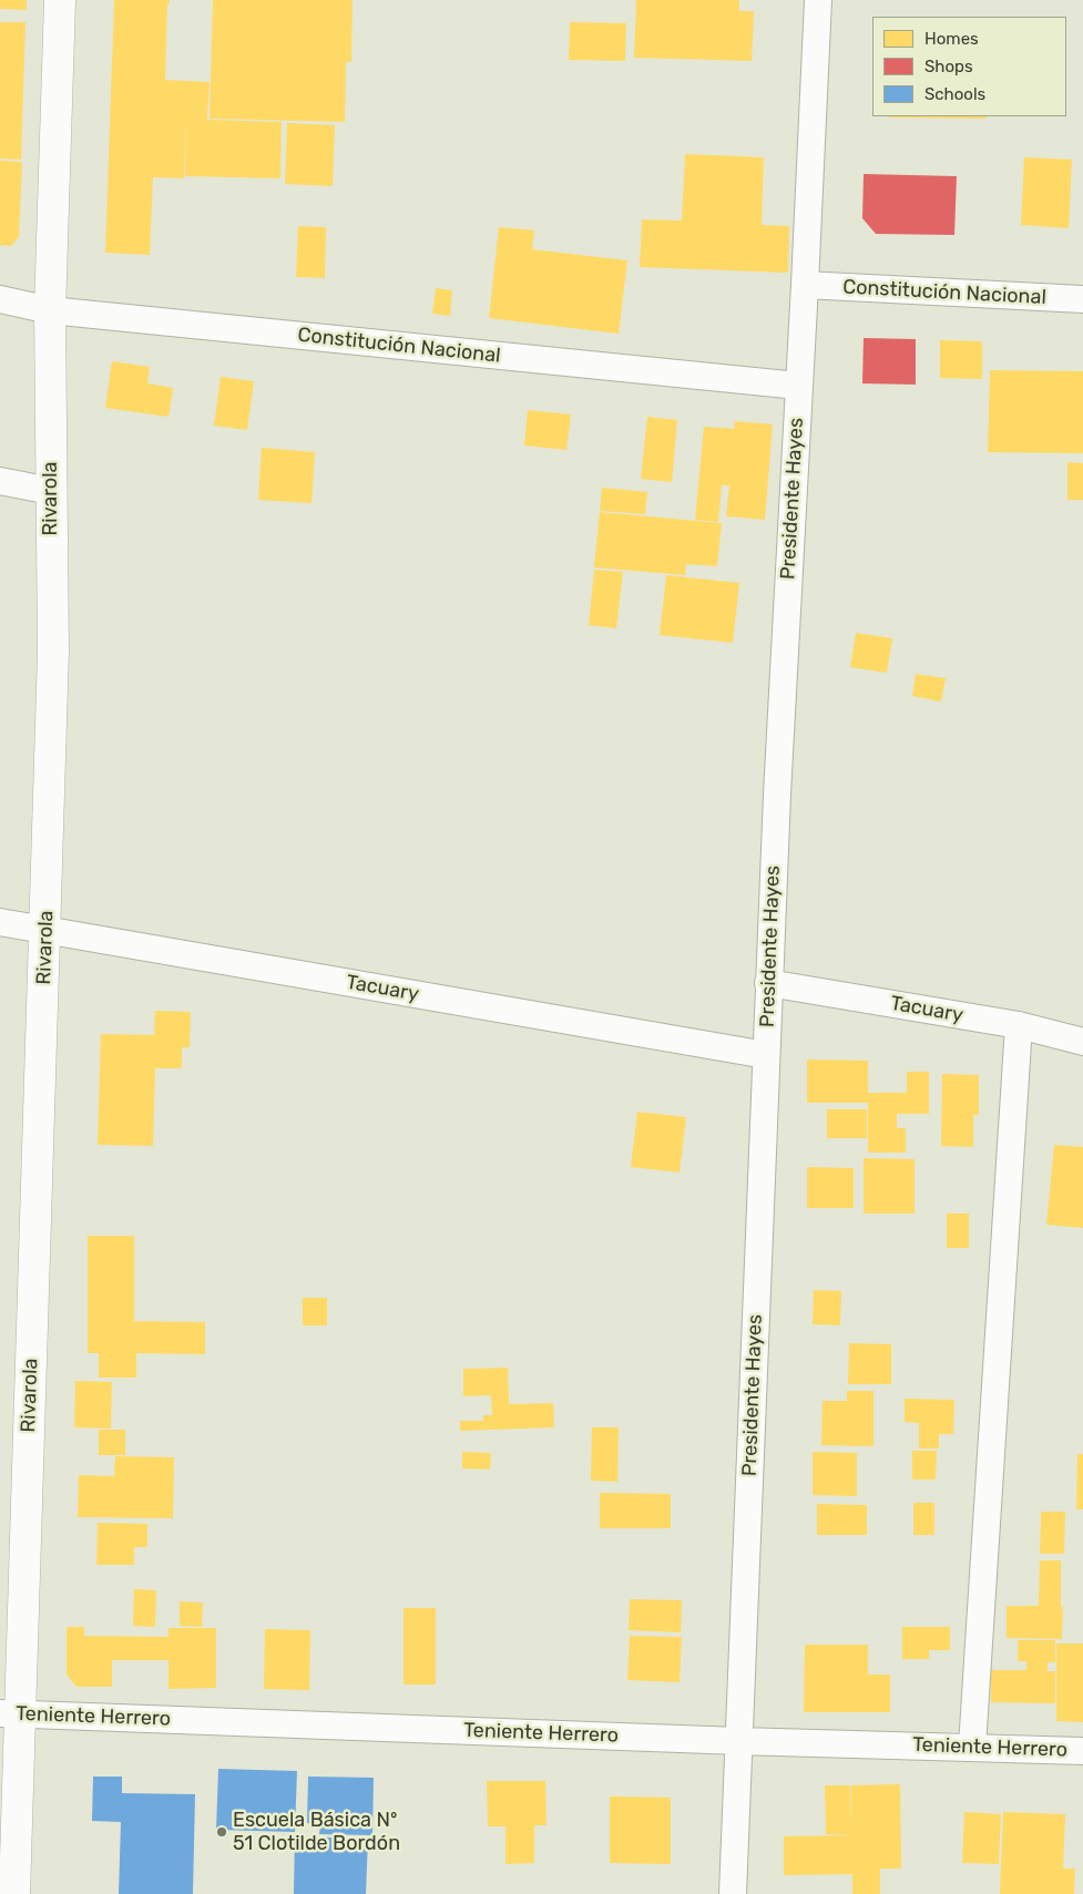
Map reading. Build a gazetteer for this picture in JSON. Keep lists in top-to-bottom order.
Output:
{
  "streets": {
    "street": [
      "Constitución Nacional",
      "Rivarola",
      "Presidente Hayes",
      "Tacuary",
      "Teniente Herrero"
    ]
  },
  "crossings": [
    ["Constitución Nacional", "Rivarola"],
    ["Constitución Nacional", "Presidente Hayes"],
    ["Rivarola", "Tacuary"],
    ["Rivarola", "Teniente Herrero"],
    ["Presidente Hayes", "Tacuary"],
    ["Presidente Hayes", "Teniente Herrero"]
  ],
  "places": ["Escuela Básica Nº 51 Clotilde Bordón"],
  "legend": ["Homes", "Shops", "Schools"]
}
